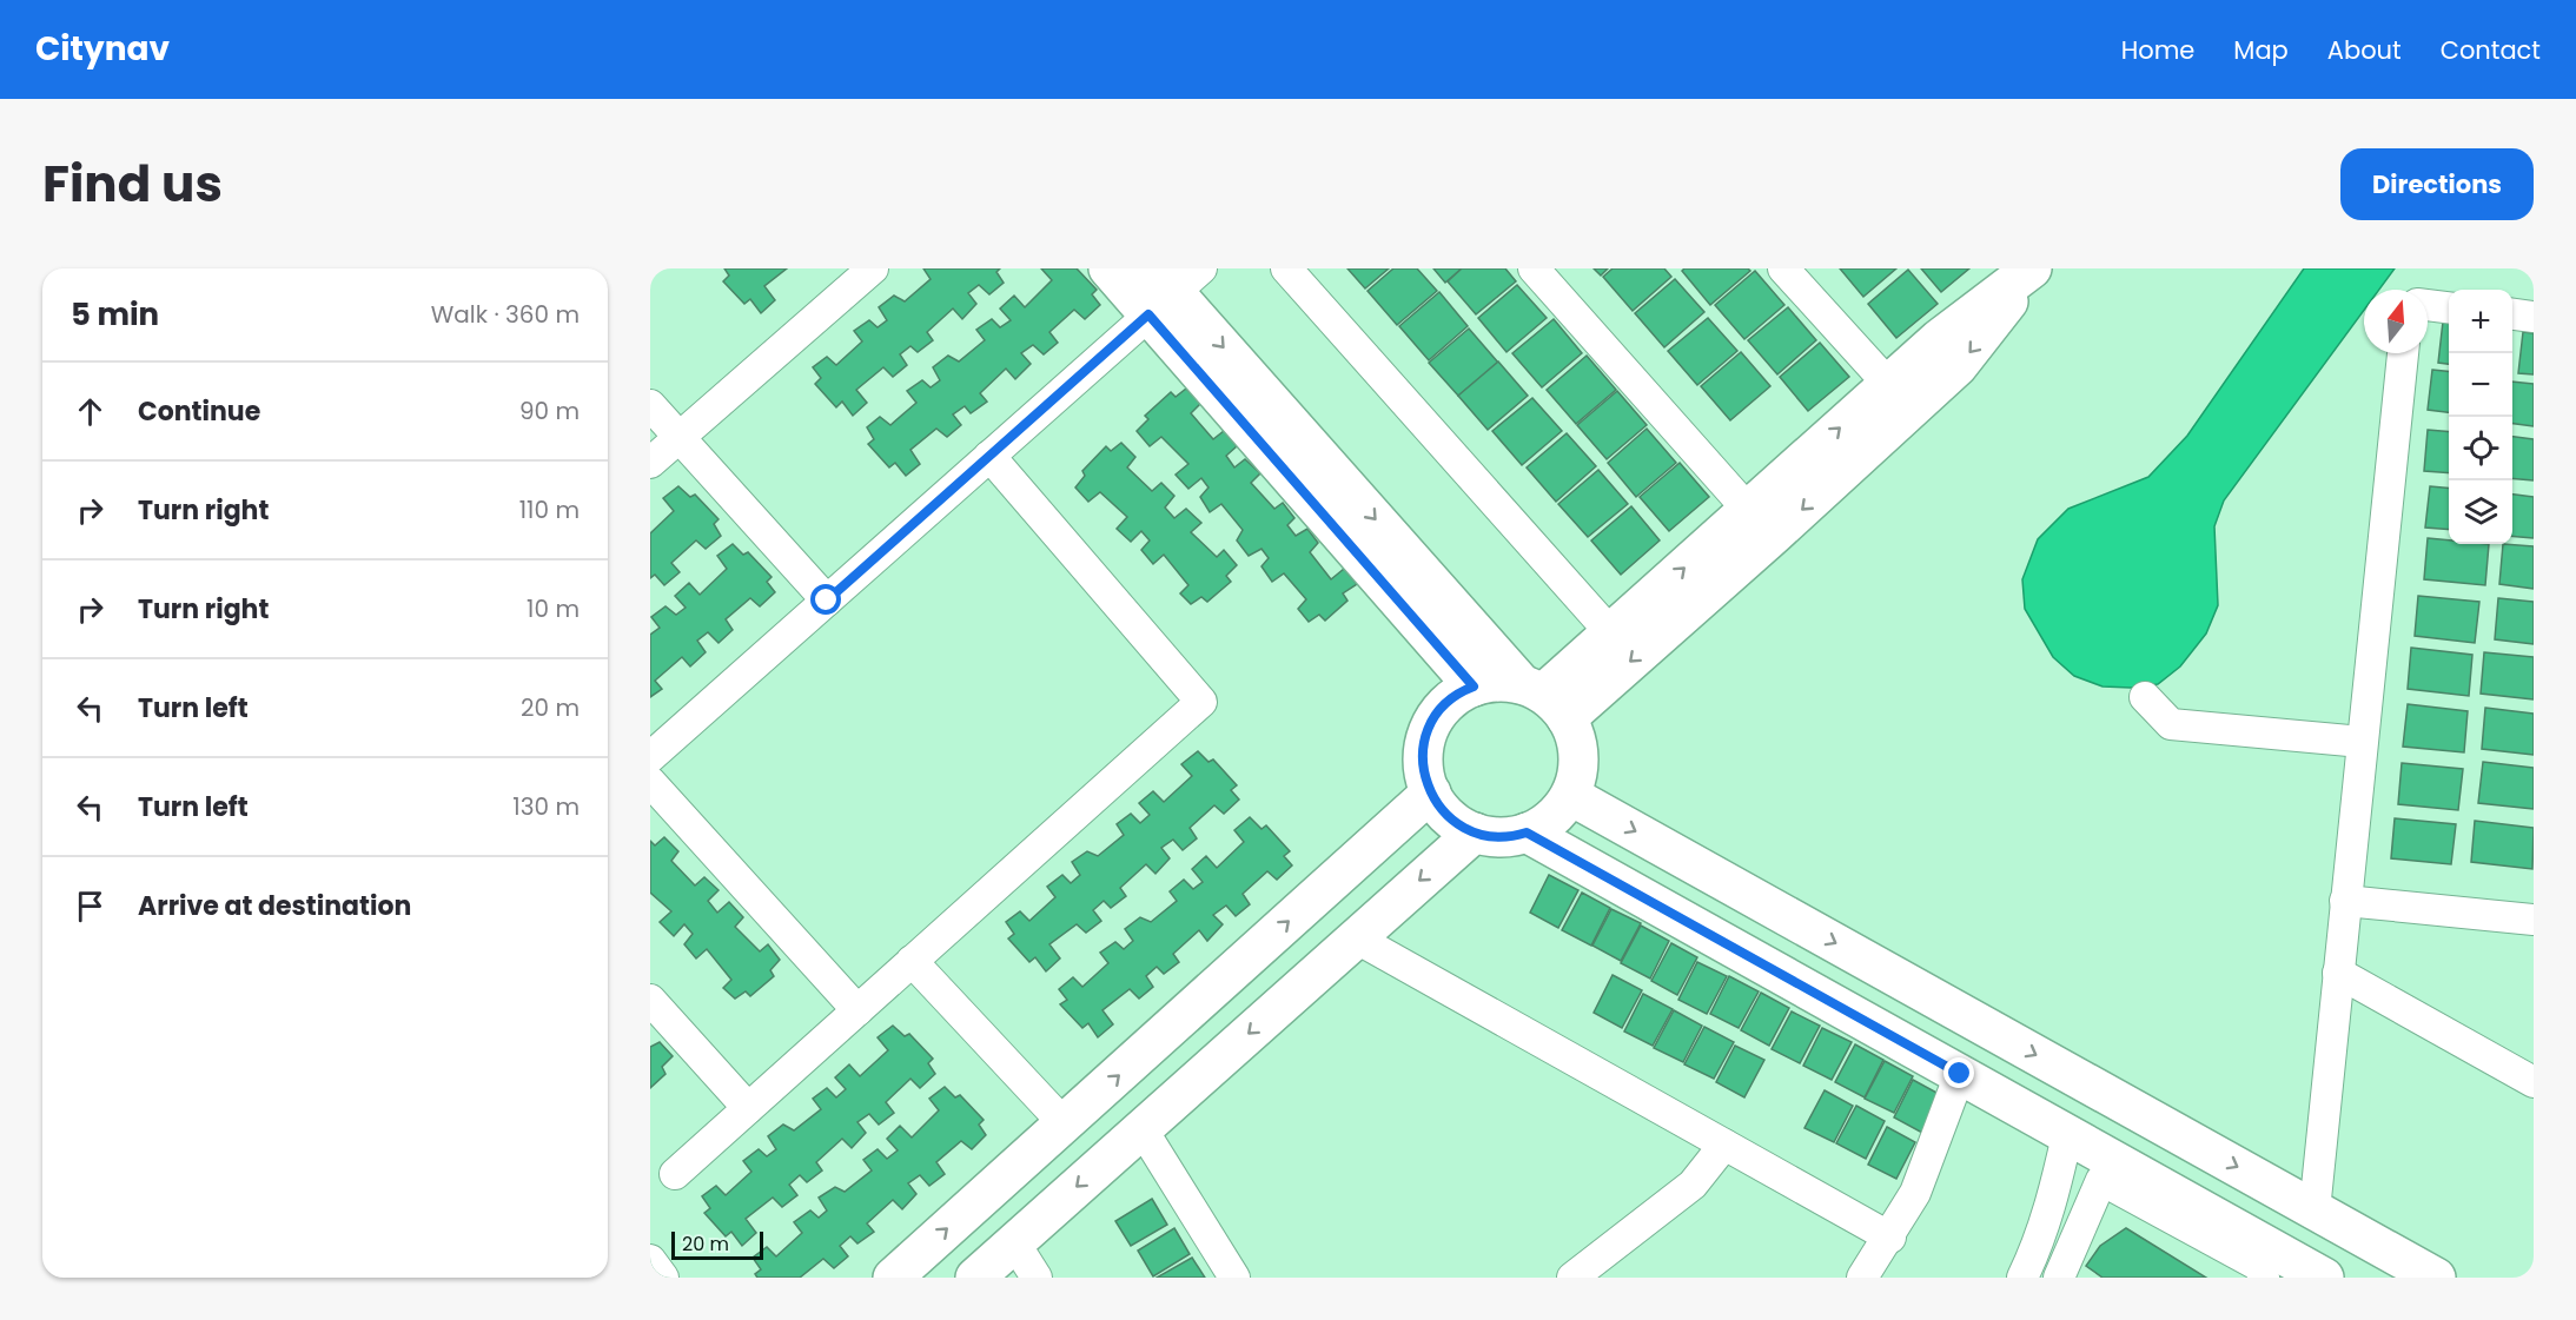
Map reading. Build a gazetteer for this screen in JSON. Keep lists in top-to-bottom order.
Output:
{
  "scale_bar": "20 m",
  "north": "top",
  "page": {
    "header": "Citynav",
    "nav": [
      "Home",
      "Map",
      "About",
      "Contact"
    ],
    "title": "Find us",
    "buttons": "Directions",
    "heading": ["5 min", "Walk · 360 m"],
    "map_buttons": ["+", "−"],
    "list": [
      ["Continue", "90 m"],
      ["Turn right", "110 m"],
      ["Turn right", "10 m"],
      ["Turn left", "20 m"],
      ["Turn left", "130 m"],
      "Arrive at destination"
    ],
    "scale": "20 m"
  }
}
